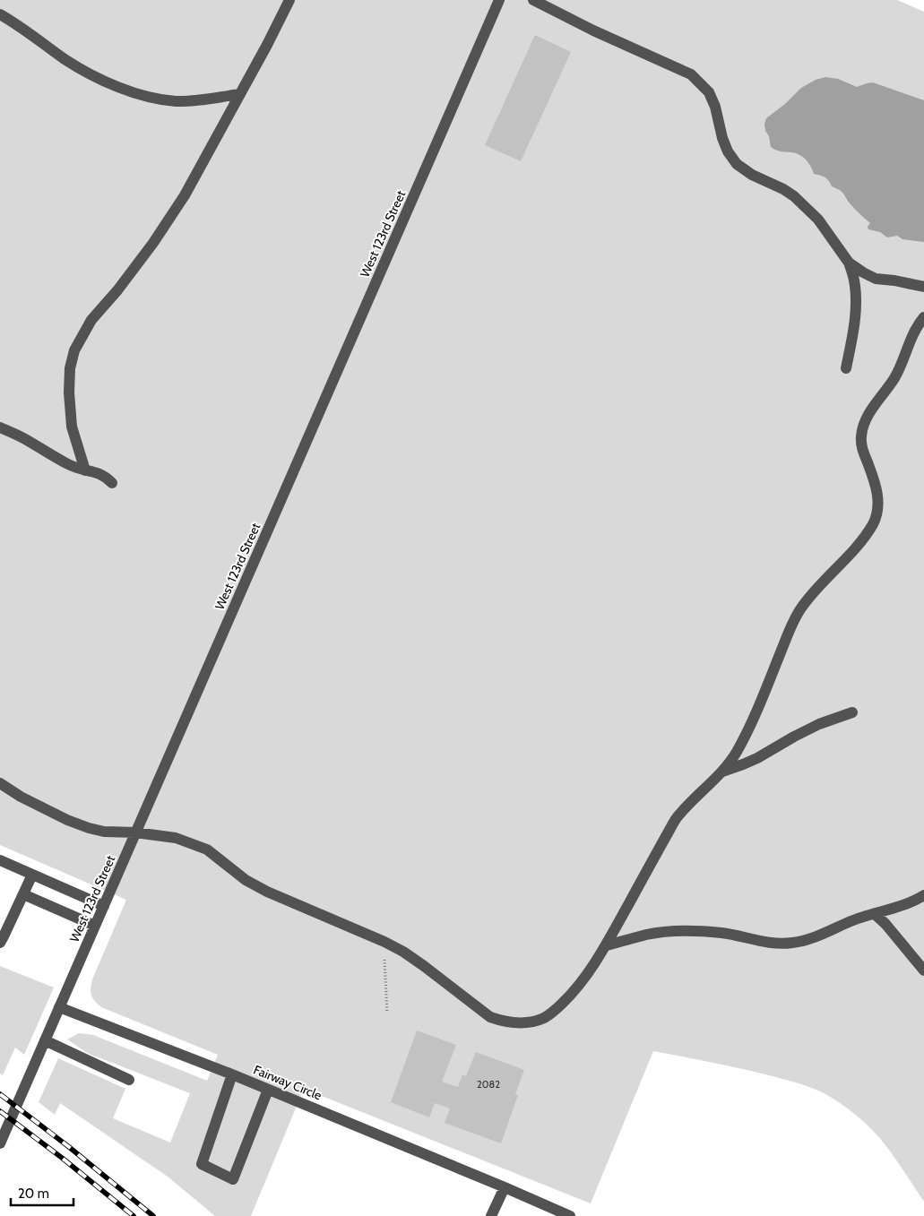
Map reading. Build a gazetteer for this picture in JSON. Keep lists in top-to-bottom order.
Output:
{
  "streets": {
    "street": ["West 123rd Street", "Fairway Circle"]
  },
  "crossings": [
    ["West 123rd Street", "Fairway Circle"]
  ],
  "house_numbers": ["2082"],
  "scale_bar": "20 m"
}
